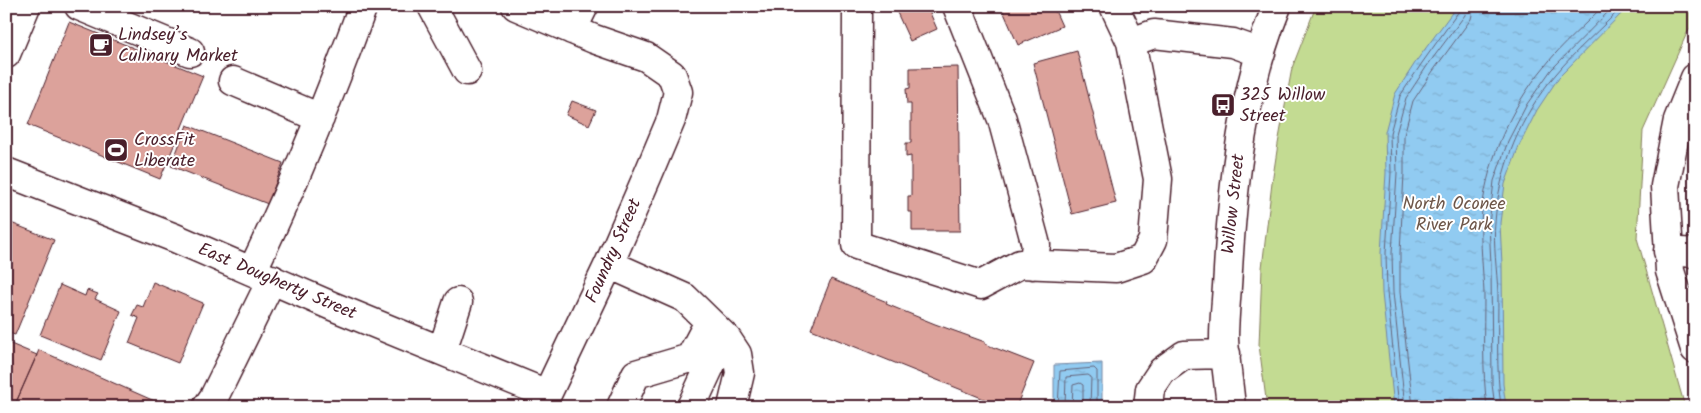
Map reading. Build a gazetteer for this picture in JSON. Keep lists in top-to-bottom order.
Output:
{
  "streets": {
    "street": ["Willow Street", "Foundry Street", "East Dougherty Street"]
  },
  "crossings": [
    ["Foundry Street", "East Dougherty Street"]
  ],
  "parks": ["North Oconee River Park"],
  "places": {
    "cafe": ["Lindsey’s Culinary Market"],
    "bus stop": ["325 Willow Street"],
    "sports": ["CrossFit Liberate"]
  }
}
